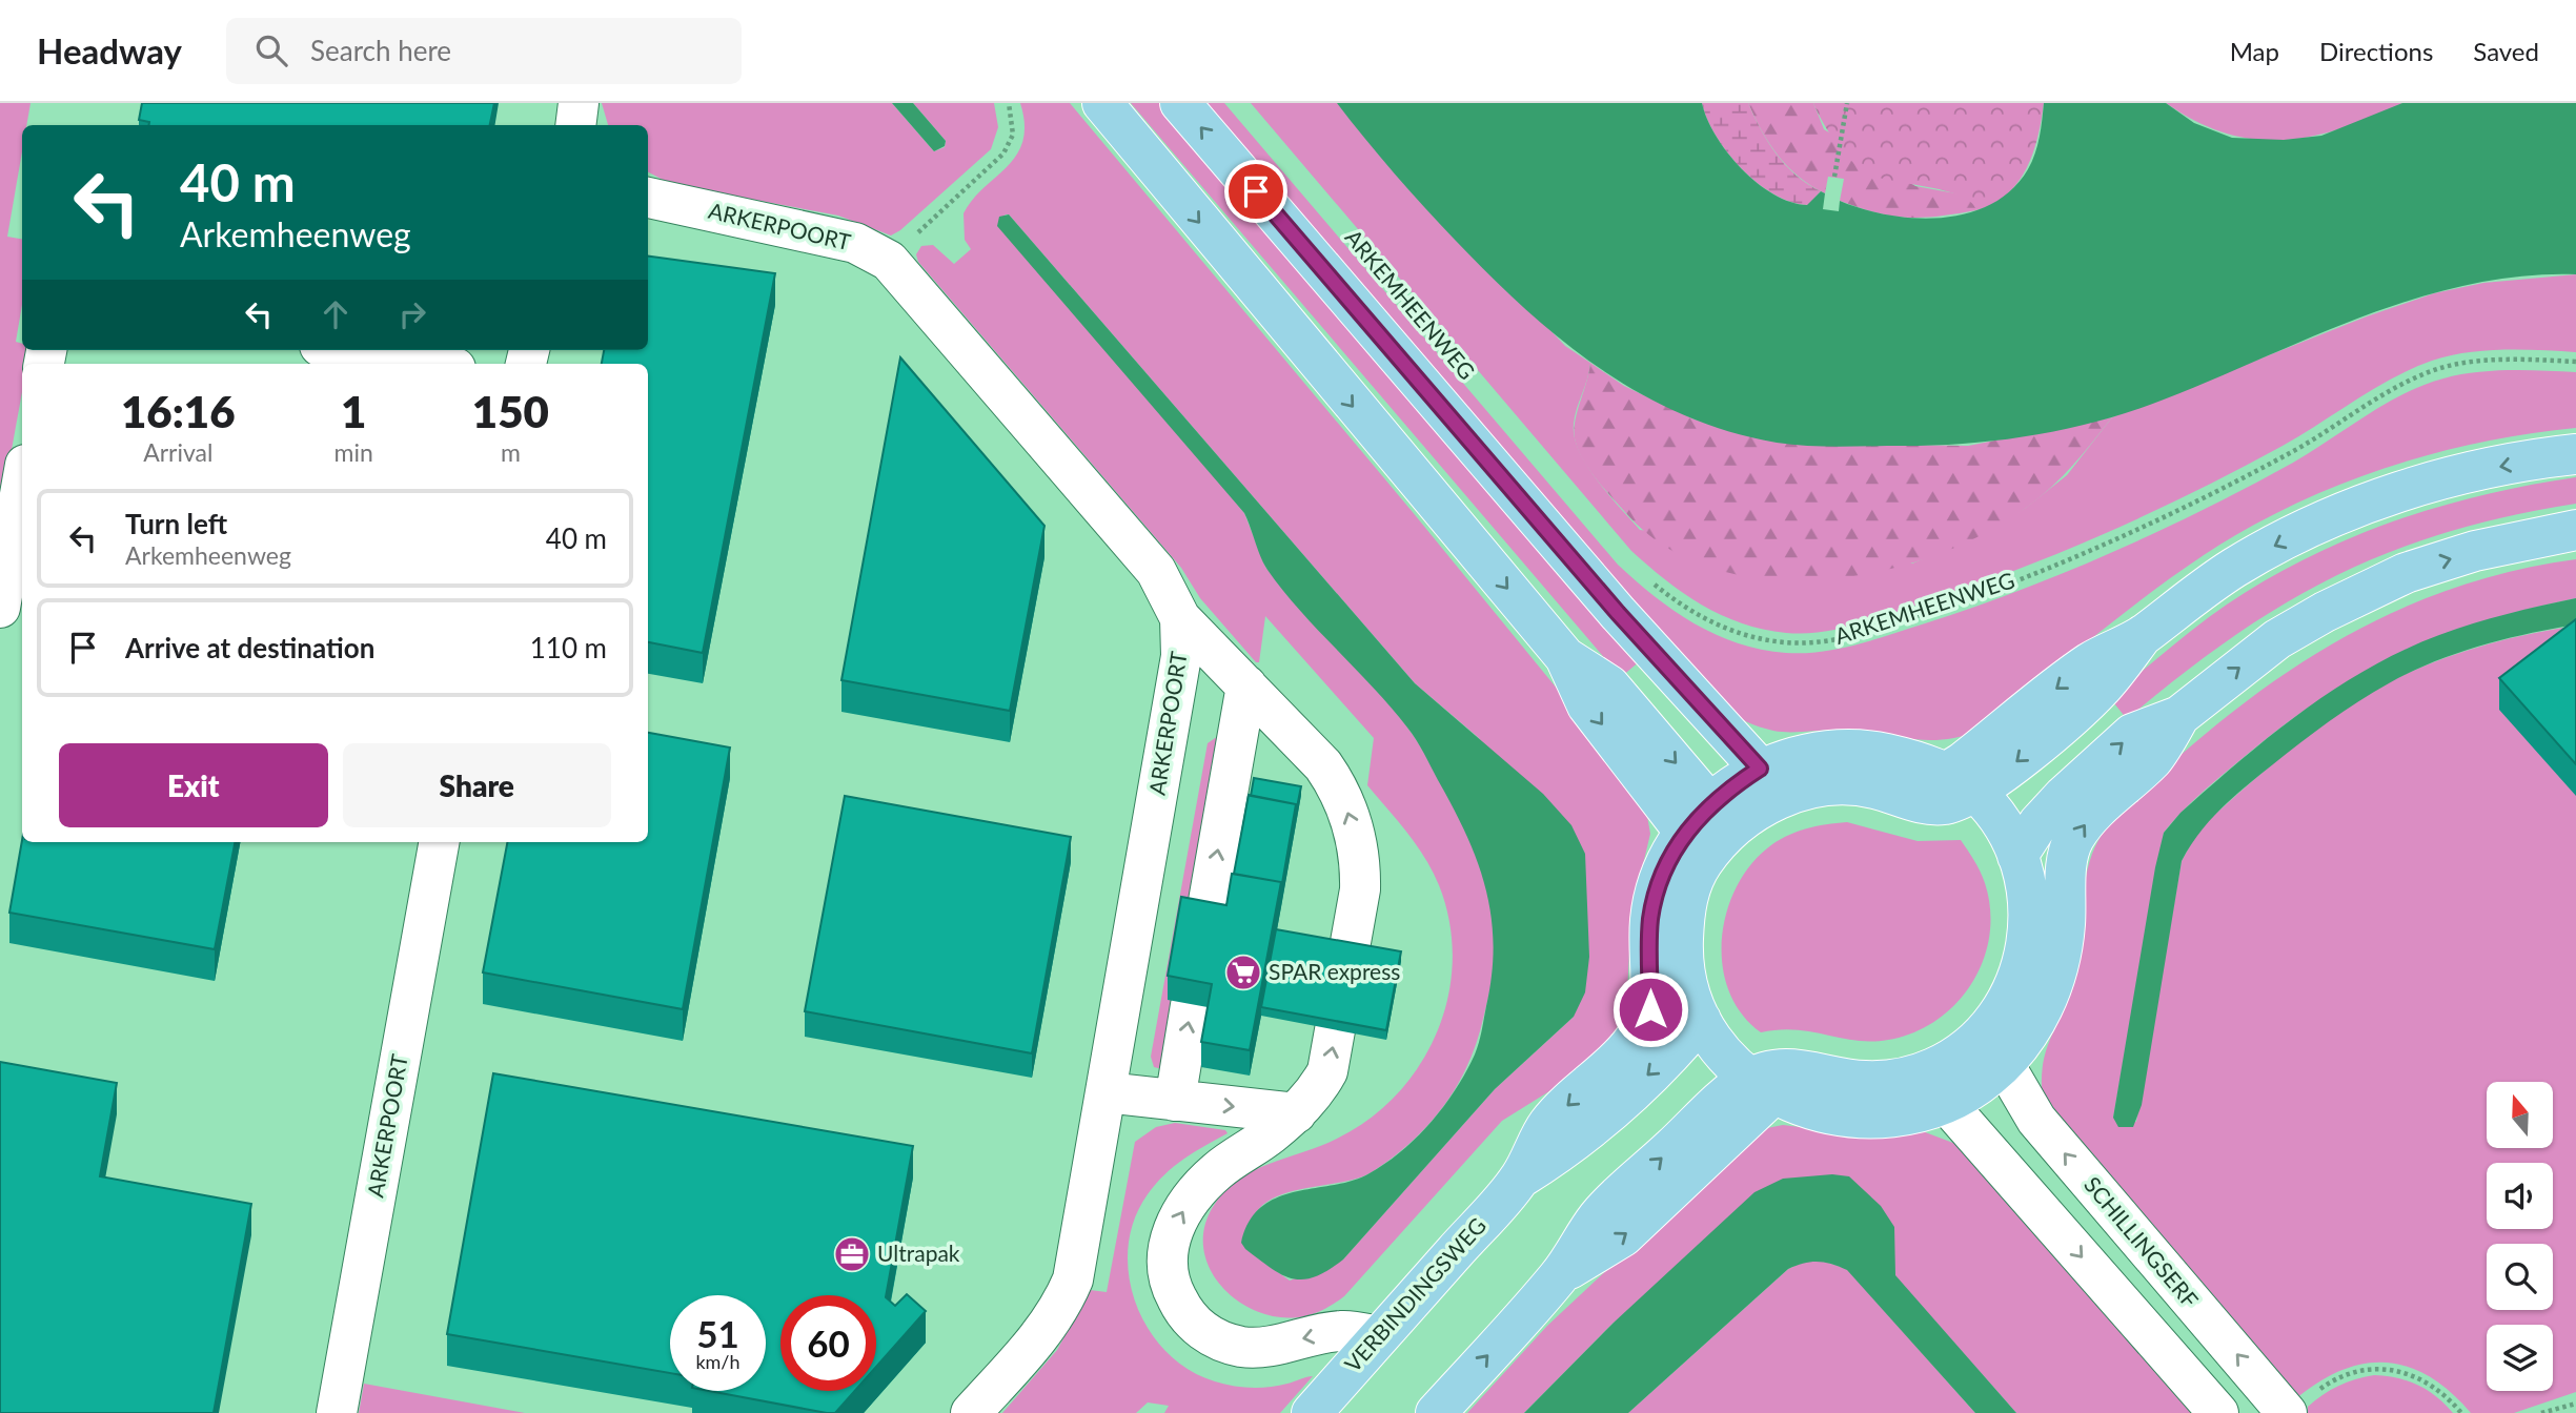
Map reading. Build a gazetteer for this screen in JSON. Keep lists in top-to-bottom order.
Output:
{
  "streets": {
    "main road": ["ARKEMHEENWEG", "VERBINDINGSWEG"],
    "street": ["ARKERPOORT", "SCHILLINGSERF"]
  },
  "places": {
    "supermarket": ["SPAR express"],
    "office": ["Ultrapak"]
  },
  "north": "top",
  "page": {
    "header": "Headway",
    "search": "Search here",
    "nav": ["Map", "Directions", "Saved"],
    "turn": ["40 m", "Arkemheenweg"],
    "eta": [
      "16:16",
      "Arrival",
      "1",
      "min",
      "150",
      "m"
    ],
    "list": [
      {
        "name": "Turn left",
        "note": "Arkemheenweg",
        "value": "40 m"
      },
      {
        "name": "Arrive at destination",
        "value": "110 m"
      }
    ],
    "buttons": ["Exit", "Share"],
    "speed": "51 km/h",
    "limit": "60"
  }
}
